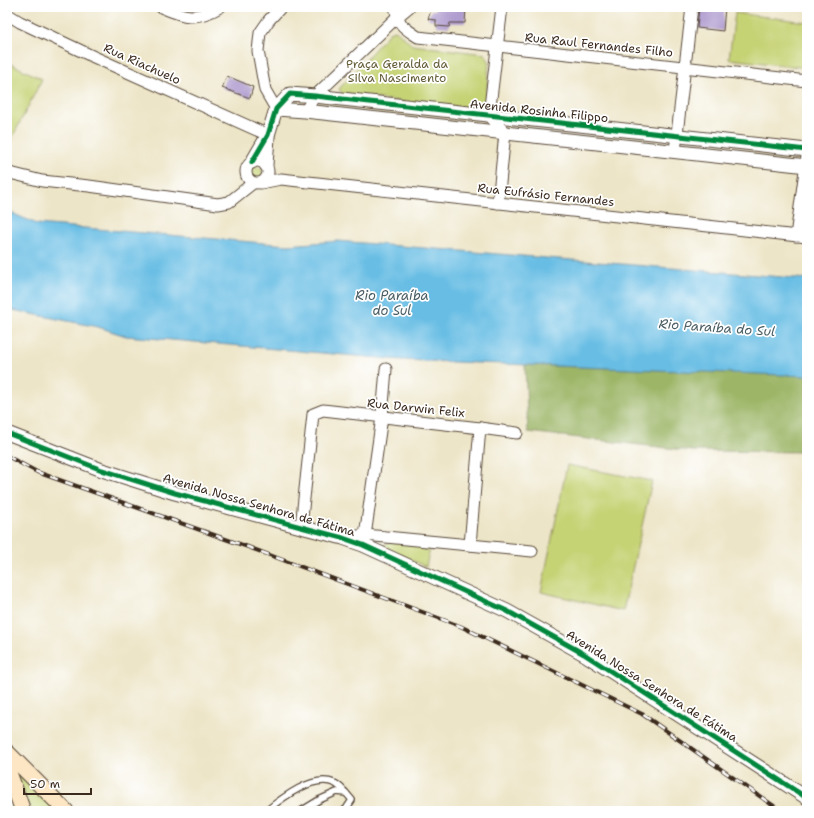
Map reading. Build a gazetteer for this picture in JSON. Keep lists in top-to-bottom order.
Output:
{
  "streets": {
    "street": [
      "Rua Raul Fernandes Filho",
      "Rua Riachuelo",
      "Avenida Rosinha Filippo",
      "Rua Eufrásio Fernandes",
      "Rua Darwin Felix",
      "Avenida Nossa Senhora de Fátima"
    ]
  },
  "crossings": [
    ["Rua Darwin Felix", "Avenida Nossa Senhora de Fátima"]
  ],
  "water": ["Rio Paraíba do Sul"],
  "parks": ["Praça Geralda da Silva Nascimento"],
  "scale_bar": "50 m"
}
